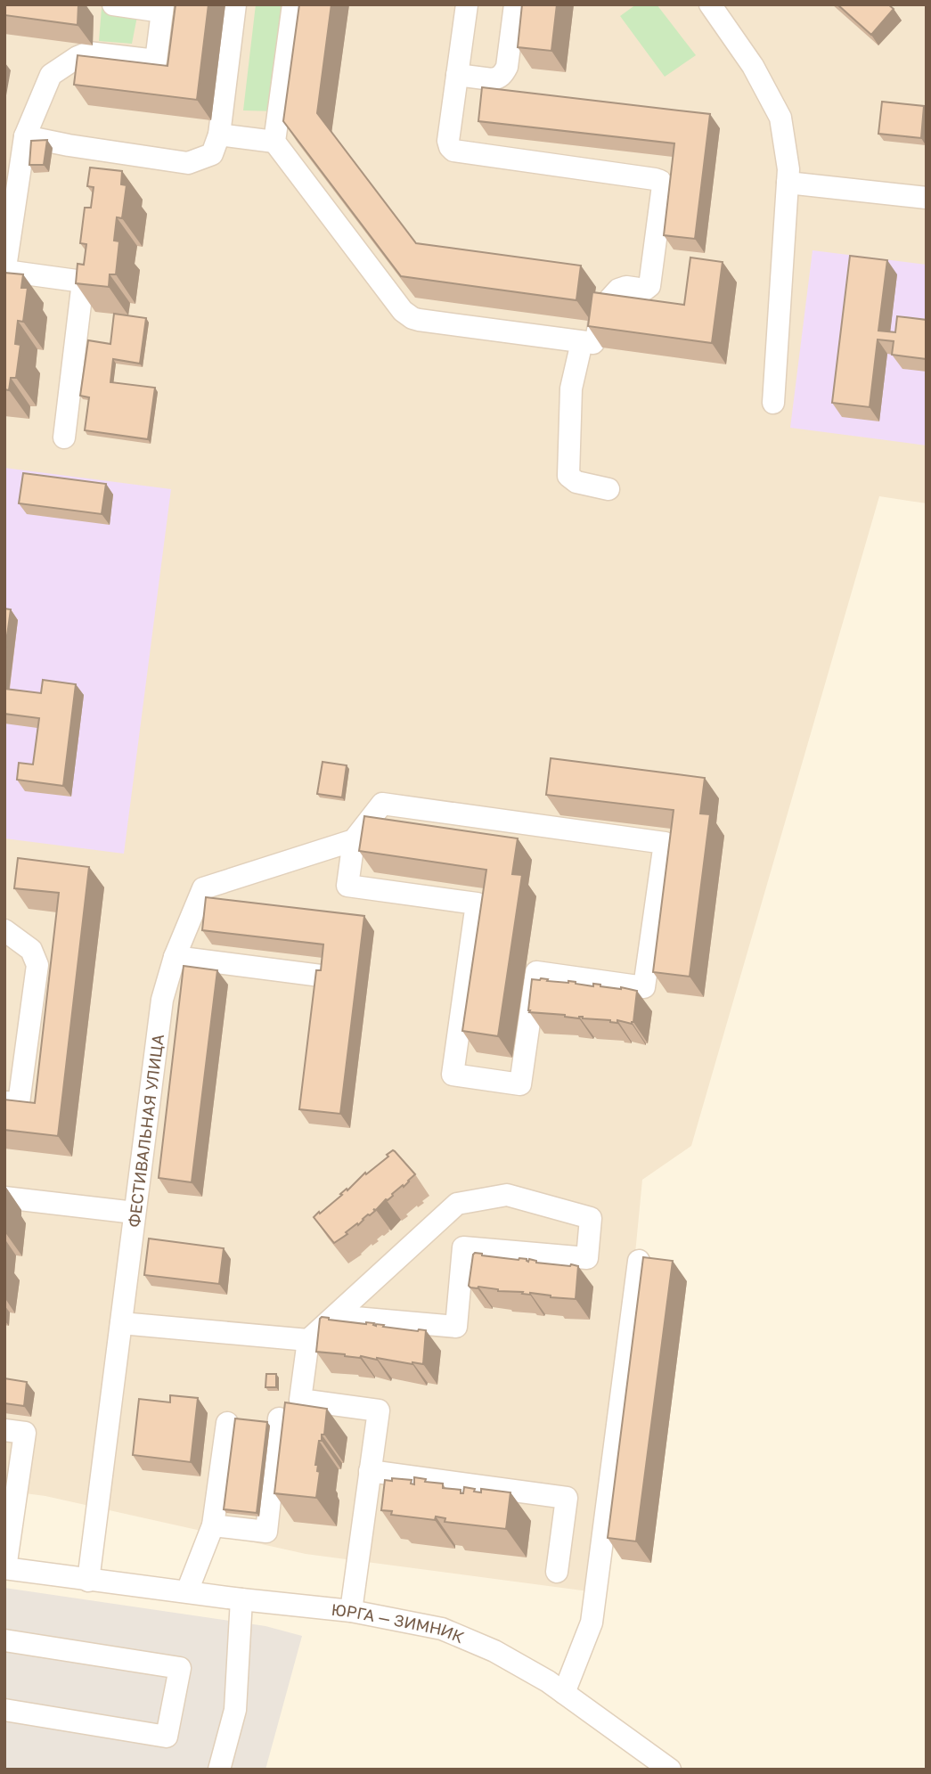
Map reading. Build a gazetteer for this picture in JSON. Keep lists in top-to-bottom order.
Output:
{
  "streets": {
    "street": ["ФЕСТИВАЛЬНАЯ УЛИЦА", "ЮРГА — ЗИМНИК"]
  },
  "crossings": [
    ["ФЕСТИВАЛЬНАЯ УЛИЦА", "ЮРГА — ЗИМНИК"]
  ]
}
